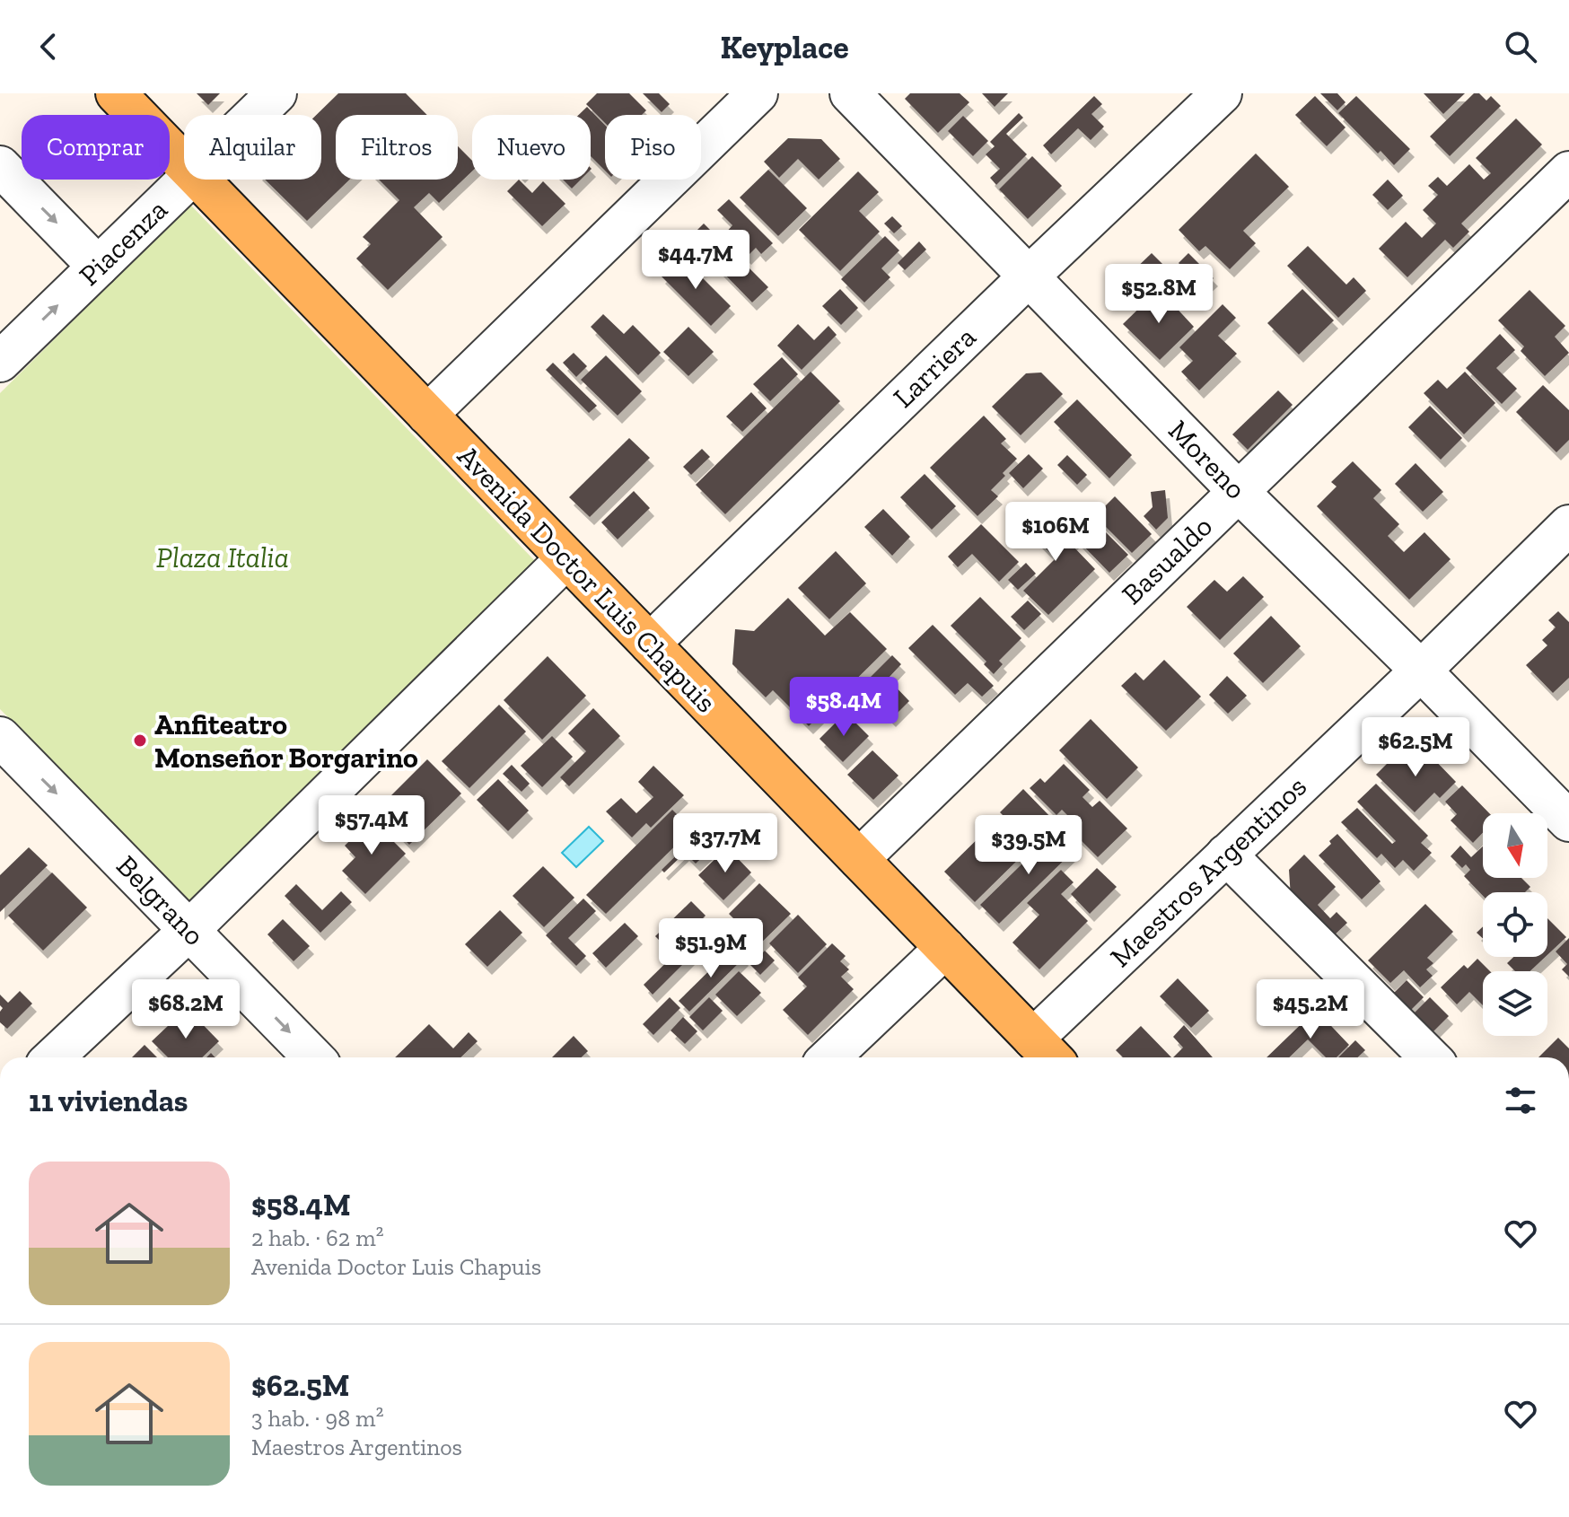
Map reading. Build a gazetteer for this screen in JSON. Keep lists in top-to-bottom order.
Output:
{
  "streets": {
    "main road": ["Avenida Doctor Luis Chapuis"],
    "street": [
      "Piacenza",
      "Larriera",
      "Moreno",
      "Basualdo",
      "Maestros Argentinos",
      "Belgrano"
    ]
  },
  "crossings": [
    ["Larriera", "Moreno"],
    ["Larriera", "Avenida Doctor Luis Chapuis"],
    ["Moreno", "Basualdo"],
    ["Moreno", "Maestros Argentinos"],
    ["Basualdo", "Avenida Doctor Luis Chapuis"],
    ["Avenida Doctor Luis Chapuis", "Maestros Argentinos"]
  ],
  "one_way": ["Piacenza", "Belgrano"],
  "parks": ["Plaza Italia"],
  "places": ["Anfiteatro Monseñor Borgarino"],
  "north": "bottom",
  "page": {
    "header": "Keyplace",
    "chip": [
      "Comprar",
      "Alquilar",
      "Filtros",
      "Nuevo",
      "Piso"
    ],
    "price": [
      "$44.7M",
      "$52.8M",
      "$106M",
      "$58.4M",
      "$62.5M",
      "$57.4M",
      "$37.7M",
      "$39.5M",
      "$51.9M",
      "$68.2M",
      "$45.2M"
    ],
    "heading": "11 viviendas",
    "list": [
      {
        "name": "$58.4M",
        "note": "2 hab. · 62 m² · Avenida Doctor Luis Chapuis"
      },
      {
        "name": "$62.5M",
        "note": "3 hab. · 98 m² · Maestros Argentinos"
      }
    ]
  }
}
